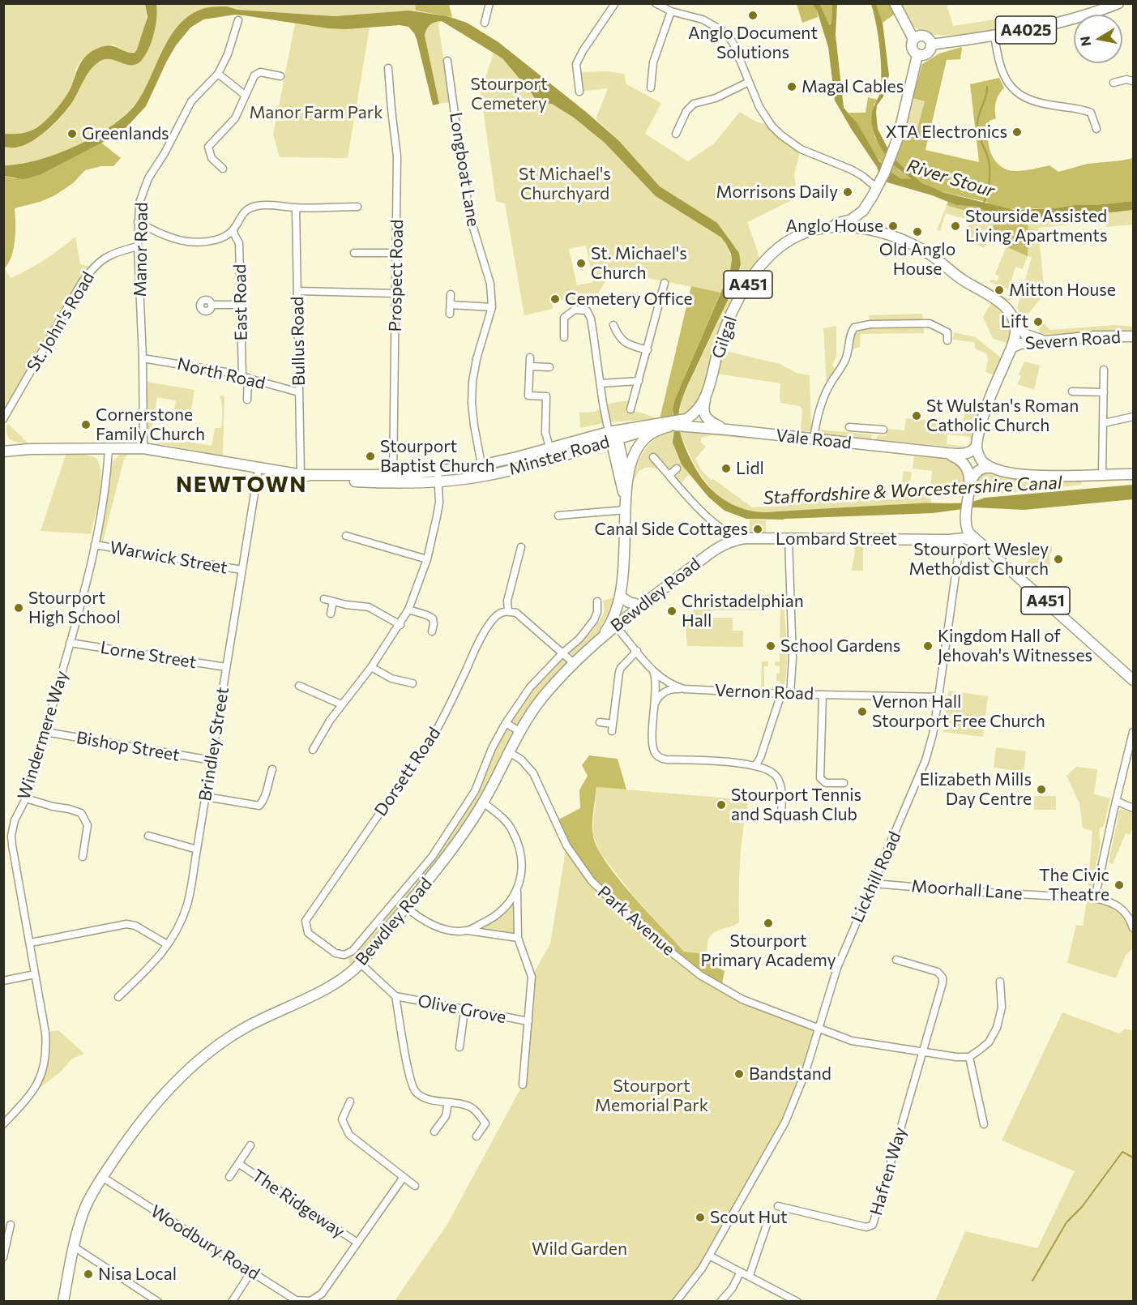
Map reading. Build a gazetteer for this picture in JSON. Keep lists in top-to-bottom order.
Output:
{
  "streets": {
    "main road": [
      "A4025",
      "A451",
      "Gilgal",
      "Severn Road",
      "Vale Road",
      "Minster Road",
      "Lombard Street",
      "Bewdley Road"
    ],
    "street": [
      "Longboat Lane",
      "Manor Road",
      "Prospect Road",
      "East Road",
      "St. John's Road",
      "Bullus Road",
      "North Road",
      "Warwick Street",
      "Lorne Street",
      "Vernon Road",
      "Windermere Way",
      "Brindley Street",
      "Bishop Street",
      "Dorsett Road",
      "Lickhill Road",
      "Moorhall Lane",
      "Park Avenue",
      "Olive Grove",
      "Hafren Way",
      "The Ridgeway",
      "Woodbury Road"
    ]
  },
  "crossings": [
    ["Longboat Lane", "Minster Road"],
    ["Manor Road", "St. John's Road"],
    ["Manor Road", "North Road"],
    ["Manor Road", "Minster Road"],
    ["Prospect Road", "Minster Road"],
    ["A451", "Gilgal"],
    ["A451", "Lombard Street"],
    ["East Road", "North Road"],
    ["Gilgal", "Vale Road"],
    ["Gilgal", "Minster Road"],
    ["Bullus Road", "North Road"],
    ["Bullus Road", "Minster Road"],
    ["Vale Road", "Minster Road"],
    ["Minster Road", "Windermere Way"],
    ["Minster Road", "Brindley Street"],
    ["Lombard Street", "Bewdley Road"],
    ["Lombard Street", "Lickhill Road"],
    ["Warwick Street", "Windermere Way"],
    ["Warwick Street", "Brindley Street"],
    ["Bewdley Road", "Vernon Road"],
    ["Bewdley Road", "Dorsett Road"],
    ["Bewdley Road", "Park Avenue"],
    ["Bewdley Road", "Olive Grove"],
    ["Bewdley Road", "Woodbury Road"],
    ["Lorne Street", "Windermere Way"],
    ["Lorne Street", "Brindley Street"],
    ["Vernon Road", "Lickhill Road"],
    ["Windermere Way", "Bishop Street"],
    ["Brindley Street", "Bishop Street"],
    ["Lickhill Road", "Moorhall Lane"],
    ["Lickhill Road", "Park Avenue"],
    ["Park Avenue", "Hafren Way"],
    ["The Ridgeway", "Woodbury Road"]
  ],
  "districts": ["NEWTOWN"],
  "water": ["River Stour", "Staffordshire & Worcestershire Canal"],
  "parks": [
    "Stourport Cemetery",
    "Manor Farm Park",
    "St Michael's Churchyard",
    "Stourport Memorial Park",
    "Wild Garden"
  ],
  "places": [
    "Anglo Document Solutions",
    "Magal Cables",
    "XTA Electronics",
    "Greenlands",
    "Morrisons Daily",
    "Anglo House",
    "Stourside Assisted Living Apartments",
    "Old Anglo House",
    "St. Michael's Church",
    "Mitton House",
    "Cemetery Office",
    "Lift",
    "St Wulstan's Roman Catholic Church",
    "Cornerstone Family Church",
    "Stourport Baptist Church",
    "Lidl",
    "Canal Side Cottages",
    "Stourport Wesley Methodist Church",
    "Stourport High School",
    "Christadelphian Hall",
    "School Gardens",
    "Kingdom Hall of Jehovah's Witnesses",
    "Vernon Hall Stourport Free Church",
    "Elizabeth Mills Day Centre",
    "Stourport Tennis and Squash Club",
    "The Civic Theatre",
    "Stourport Primary Academy",
    "Bandstand",
    "Scout Hut",
    "Nisa Local"
  ],
  "north": "left"
}
